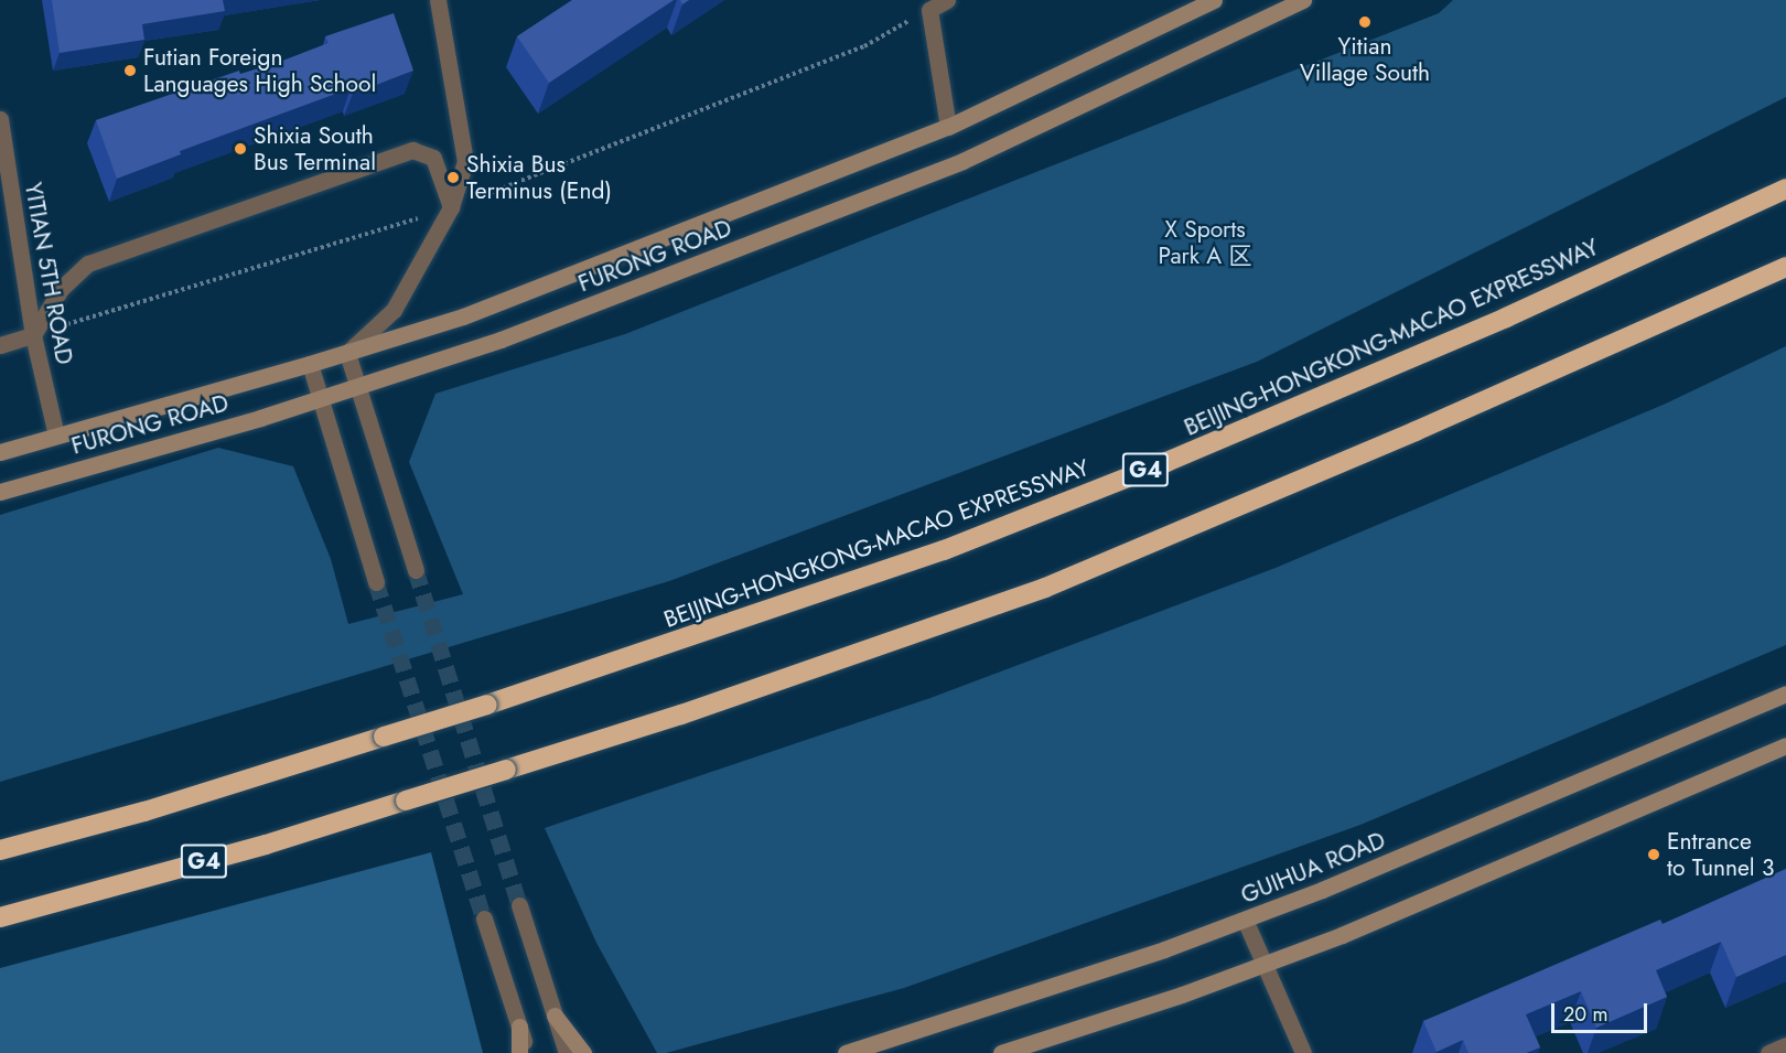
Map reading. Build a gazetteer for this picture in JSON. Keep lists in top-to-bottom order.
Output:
{
  "streets": {
    "highway": ["BEIJING-HONGKONG-MACAO EXPRESSWAY", "G4"],
    "main road": ["FURONG ROAD", "GUIHUA ROAD"],
    "street": ["YITIAN 5TH ROAD"]
  },
  "crossings": [
    ["FURONG ROAD", "YITIAN 5TH ROAD"]
  ],
  "parks": ["X Sports Park A 区"],
  "places": [
    "Yitian Village South",
    "Futian Foreign Languages High School",
    "Shixia South Bus Terminal",
    "Shixia Bus Terminus (End)",
    "Entrance to Tunnel 3"
  ],
  "scale_bar": "20 m"
}
